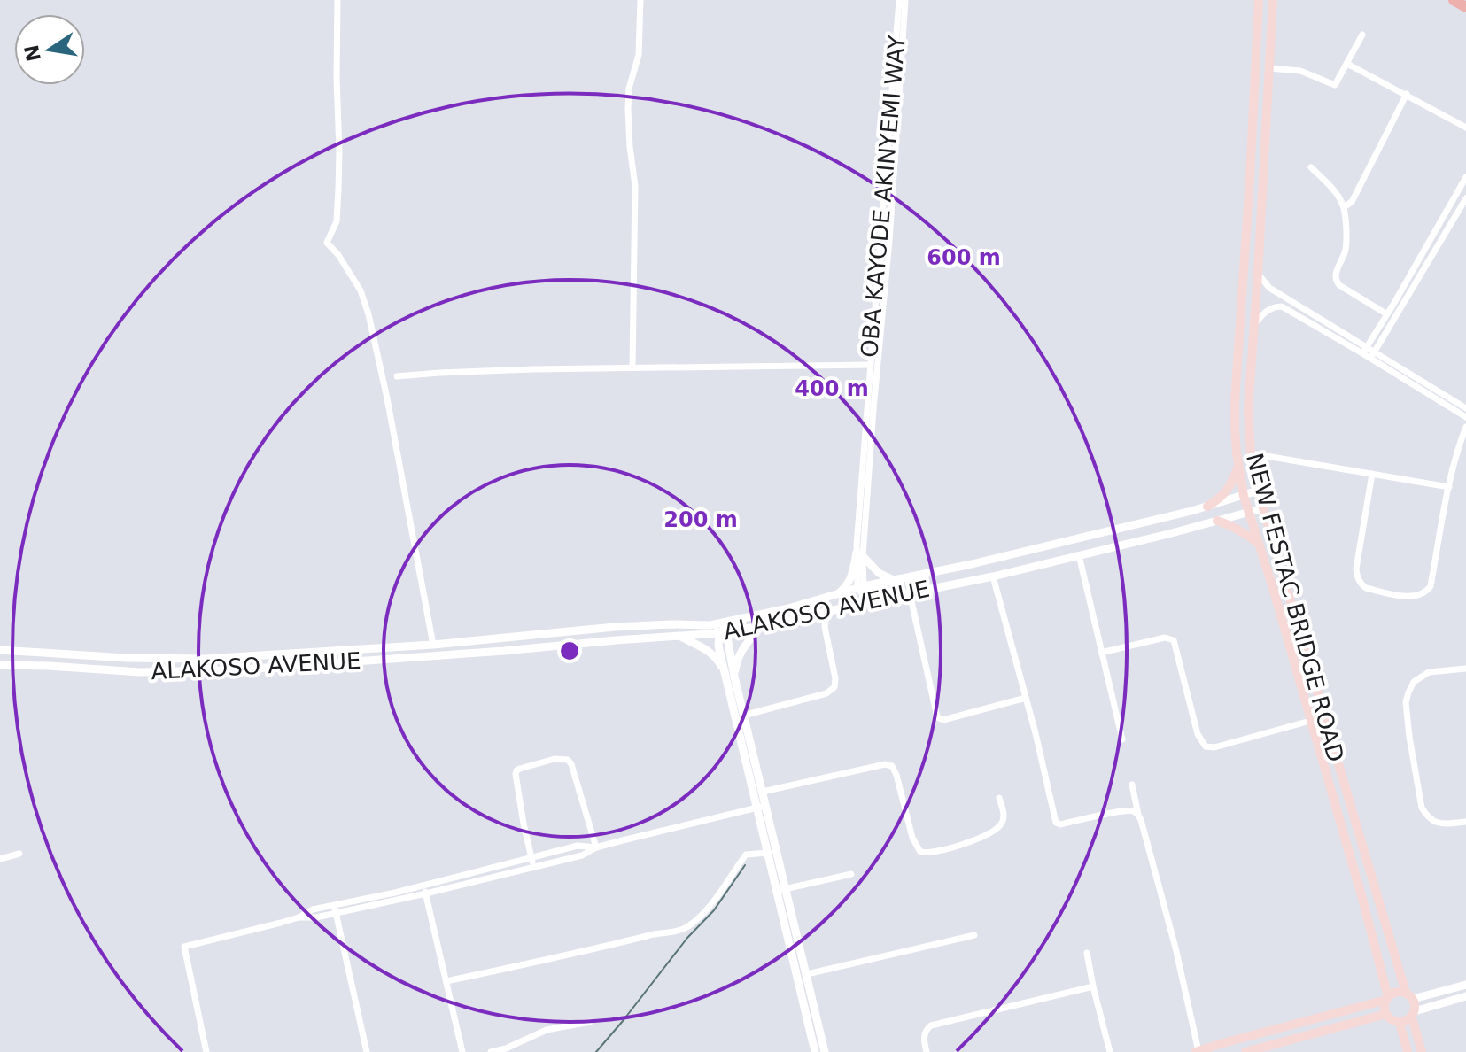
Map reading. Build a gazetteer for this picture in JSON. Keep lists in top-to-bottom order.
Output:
{
  "streets": {
    "main road": ["NEW FESTAC BRIDGE ROAD"],
    "street": ["OBA KAYODE AKINYEMI WAY", "ALAKOSO AVENUE"]
  },
  "crossings": [
    ["OBA KAYODE AKINYEMI WAY", "ALAKOSO AVENUE"],
    ["NEW FESTAC BRIDGE ROAD", "ALAKOSO AVENUE"]
  ],
  "north": "left",
  "rings": ["600 m", "400 m", "200 m"]
}
